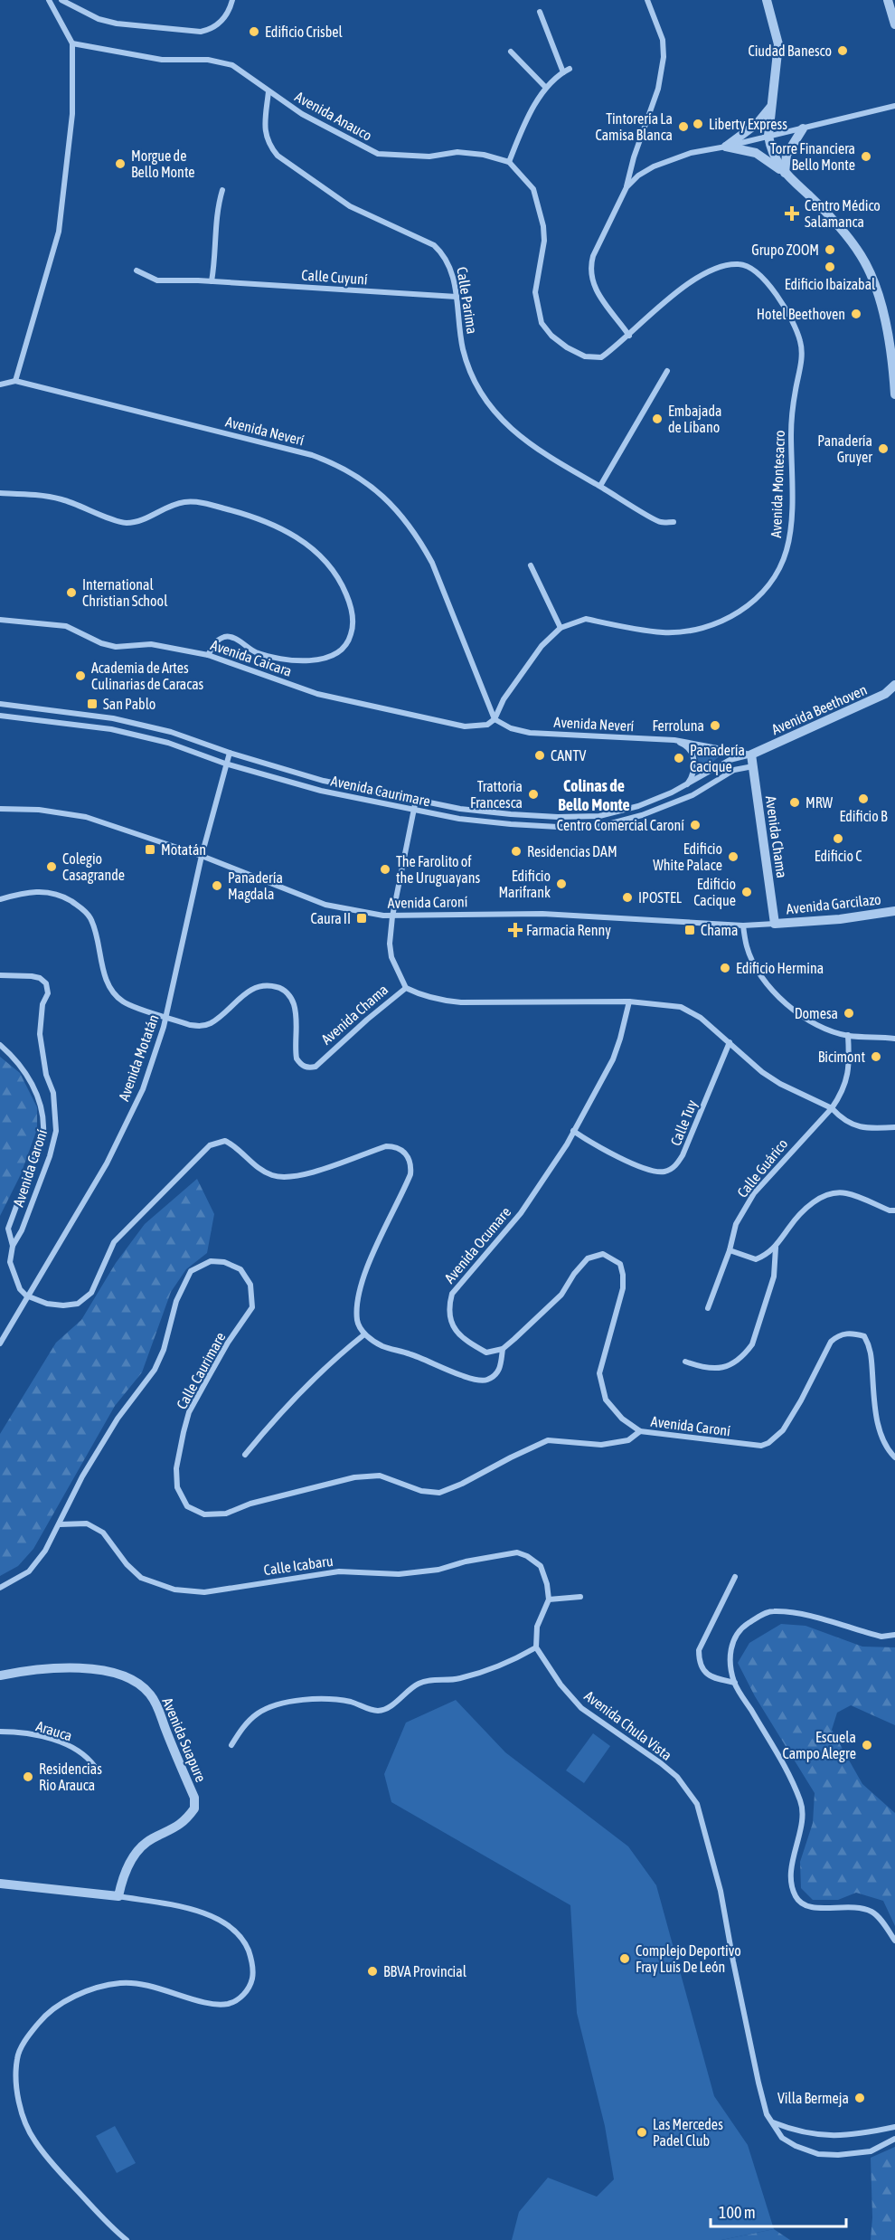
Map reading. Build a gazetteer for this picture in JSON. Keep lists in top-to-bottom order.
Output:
{
  "streets": {
    "street": [
      "Avenida Anauco",
      "Calle Cuyuní",
      "Calle Parima",
      "Avenida Neverí",
      "Avenida Montesacro",
      "Avenida Caicara",
      "Avenida Beethoven",
      "Avenida Caurimare",
      "Avenida Chama",
      "Avenida Caroní",
      "Avenida Garcilazo",
      "Avenida Motatán",
      "Calle Tuy",
      "Calle Guárico",
      "Avenida Ocumare",
      "Calle Caurimare",
      "Calle Icabaru",
      "Avenida Chula Vista",
      "Arauca",
      "Avenida Suapure"
    ]
  },
  "crossings": [
    ["Avenida Anauco", "Calle Parima"],
    ["Calle Cuyuní", "Calle Parima"],
    ["Avenida Neverí", "Avenida Montesacro"],
    ["Avenida Neverí", "Avenida Caicara"],
    ["Avenida Neverí", "Avenida Beethoven"],
    ["Avenida Neverí", "Avenida Caurimare"],
    ["Avenida Neverí", "Avenida Chama"],
    ["Avenida Montesacro", "Avenida Caicara"],
    ["Avenida Beethoven", "Avenida Caurimare"],
    ["Avenida Beethoven", "Avenida Chama"],
    ["Avenida Caurimare", "Avenida Chama"],
    ["Avenida Caurimare", "Avenida Motatán"],
    ["Avenida Chama", "Avenida Caroní"],
    ["Avenida Chama", "Avenida Garcilazo"],
    ["Avenida Chama", "Avenida Motatán"],
    ["Avenida Chama", "Calle Tuy"],
    ["Avenida Chama", "Calle Guárico"],
    ["Avenida Chama", "Avenida Ocumare"],
    ["Avenida Caroní", "Avenida Garcilazo"],
    ["Avenida Caroní", "Avenida Motatán"],
    ["Avenida Caroní", "Avenida Ocumare"],
    ["Avenida Caroní", "Calle Caurimare"],
    ["Calle Tuy", "Avenida Ocumare"],
    ["Calle Caurimare", "Calle Icabaru"]
  ],
  "districts": ["Colinas de Bello Monte"],
  "places": {
    "other": [
      "Edificio Crisbel",
      "Ciudad Banesco",
      "Liberty Express",
      "Tintorería La Camisa Blanca",
      "Torre Financiera Bello Monte",
      "Morgue de Bello Monte",
      "Grupo ZOOM",
      "Edificio Ibaizabal",
      "Hotel Beethoven",
      "Embajada de Líbano",
      "Panadería Gruyer",
      "International Christian School",
      "Academia de Artes Culinarias de Caracas",
      "Ferroluna",
      "CANTV",
      "Panadería Cacique",
      "Trattoria Francesca",
      "Edificio B",
      "MRW",
      "Centro Comercial Caroní",
      "Edificio C",
      "Residencias DAM",
      "Edificio White Palace",
      "Colegio Casagrande",
      "The Farolito of the Uruguayans",
      "Edificio Marifrank",
      "Panadería Magdala",
      "Edificio Cacique",
      "IPOSTEL",
      "Edificio Hermina",
      "Domesa",
      "Bicimont",
      "Escuela Campo Alegre",
      "Residencias Rio Arauca",
      "Complejo Deportivo Fray Luis De León",
      "BBVA Provincial",
      "Villa Bermeja",
      "Las Mercedes Padel Club"
    ],
    "health": ["Centro Médico Salamanca", "Farmacia Renny"],
    "transit": [
      "San Pablo",
      "Motatán",
      "Caura II",
      "Chama"
    ]
  },
  "scale_bar": "100 m"
}
